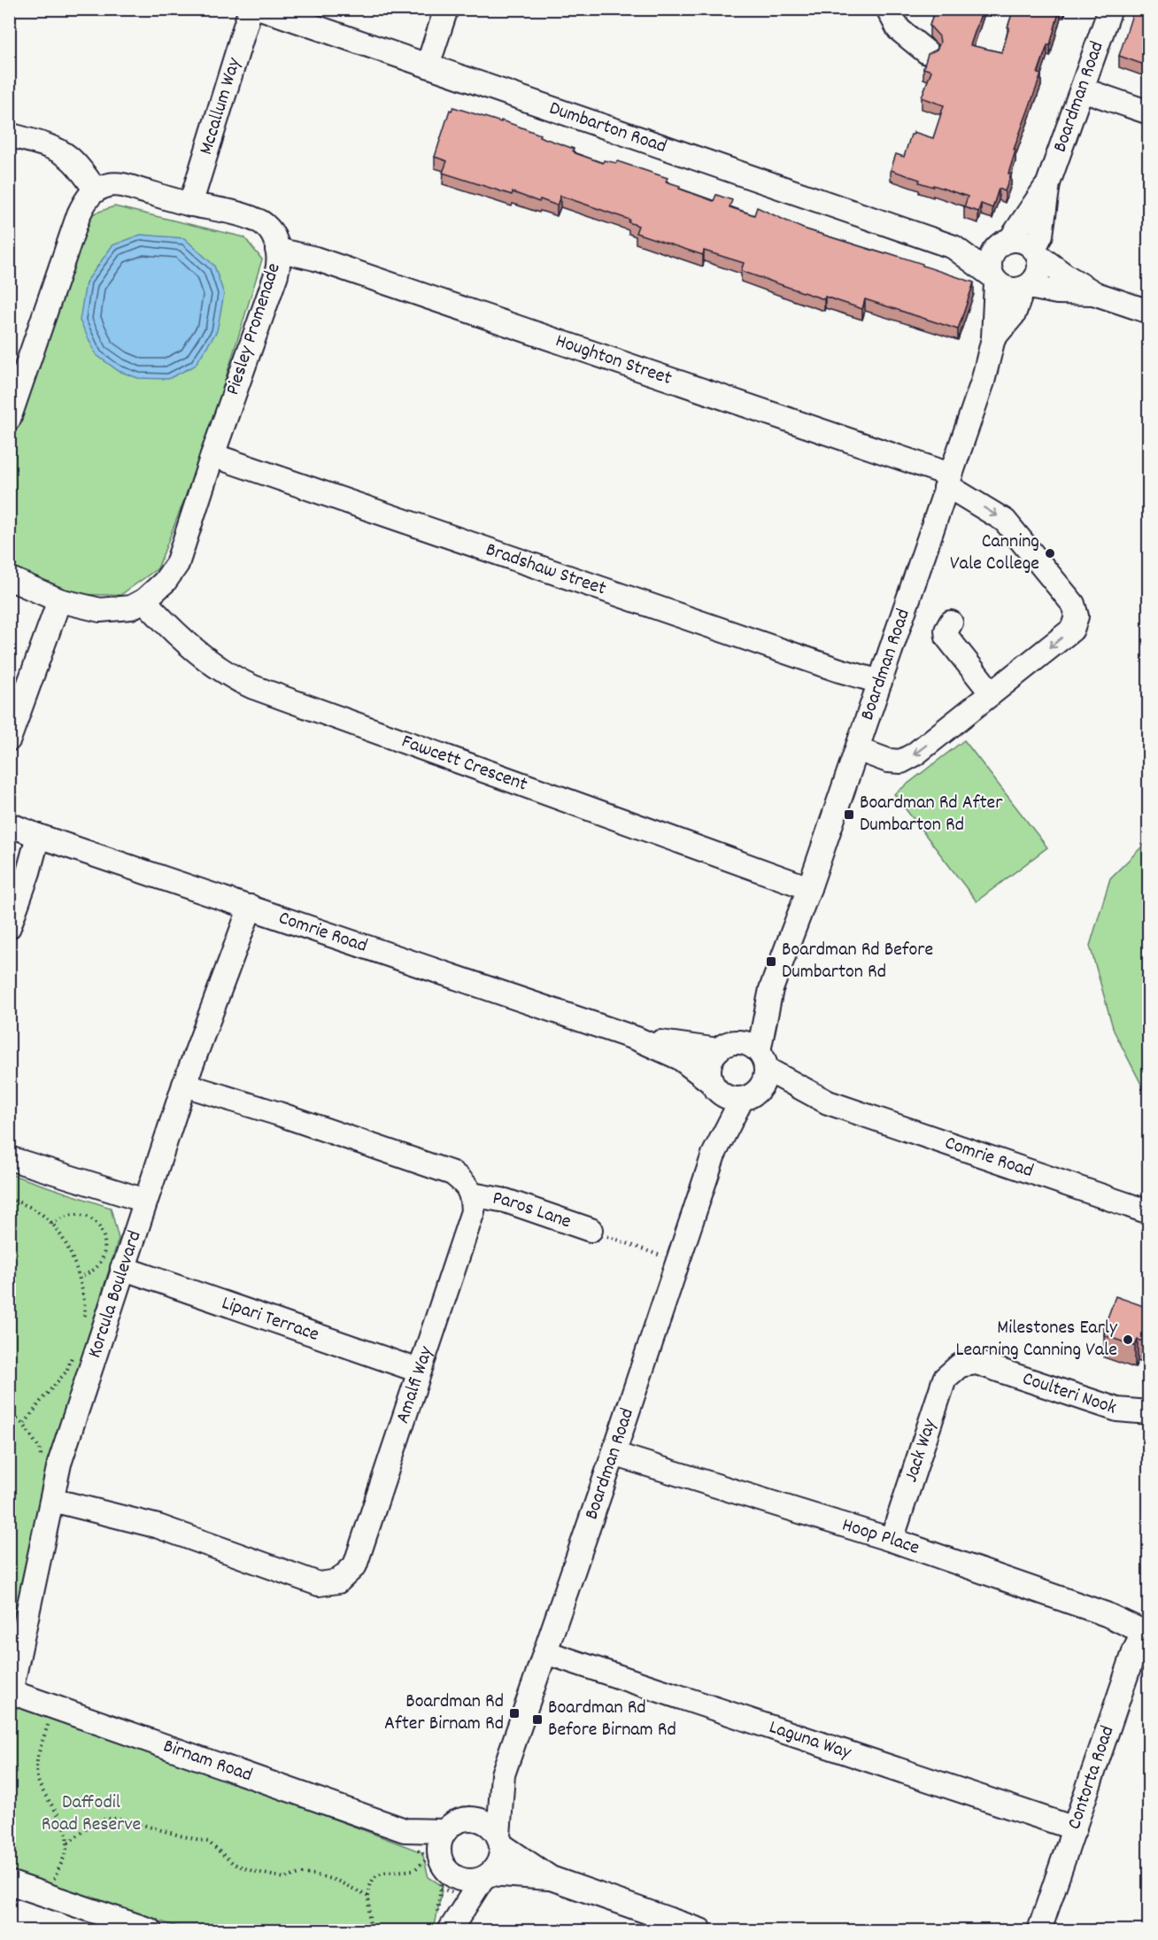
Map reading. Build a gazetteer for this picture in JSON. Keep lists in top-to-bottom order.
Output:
{
  "streets": {
    "street": [
      "Boardman Road",
      "Mccallum Way",
      "Dumbarton Road",
      "Piesley Promenade",
      "Houghton Street",
      "Bradshaw Street",
      "Fawcett Crescent",
      "Comrie Road",
      "Paros Lane",
      "Korcula Boulevard",
      "Lipari Terrace",
      "Amalfi Way",
      "Coulteri Nook",
      "Jack Way",
      "Hoop Place",
      "Laguna Way",
      "Birnam Road",
      "Contorta Road"
    ]
  },
  "crossings": [
    ["Boardman Road", "Dumbarton Road"],
    ["Boardman Road", "Houghton Street"],
    ["Boardman Road", "Bradshaw Street"],
    ["Boardman Road", "Fawcett Crescent"],
    ["Boardman Road", "Comrie Road"],
    ["Boardman Road", "Hoop Place"],
    ["Boardman Road", "Laguna Way"],
    ["Boardman Road", "Birnam Road"],
    ["Mccallum Way", "Piesley Promenade"],
    ["Piesley Promenade", "Houghton Street"],
    ["Piesley Promenade", "Bradshaw Street"],
    ["Piesley Promenade", "Fawcett Crescent"],
    ["Comrie Road", "Korcula Boulevard"],
    ["Paros Lane", "Amalfi Way"],
    ["Korcula Boulevard", "Lipari Terrace"],
    ["Korcula Boulevard", "Amalfi Way"],
    ["Korcula Boulevard", "Birnam Road"],
    ["Lipari Terrace", "Amalfi Way"],
    ["Coulteri Nook", "Jack Way"],
    ["Jack Way", "Hoop Place"],
    ["Hoop Place", "Contorta Road"],
    ["Laguna Way", "Contorta Road"]
  ],
  "parks": ["Daffodil Road Reserve"],
  "places": {
    "other": ["Canning Vale College", "Milestones Early Learning Canning Vale"],
    "transit": [
      "Boardman Rd After Dumbarton Rd",
      "Boardman Rd Before Dumbarton Rd",
      "Boardman Rd After Birnam Rd",
      "Boardman Rd Before Birnam Rd"
    ]
  }
}
